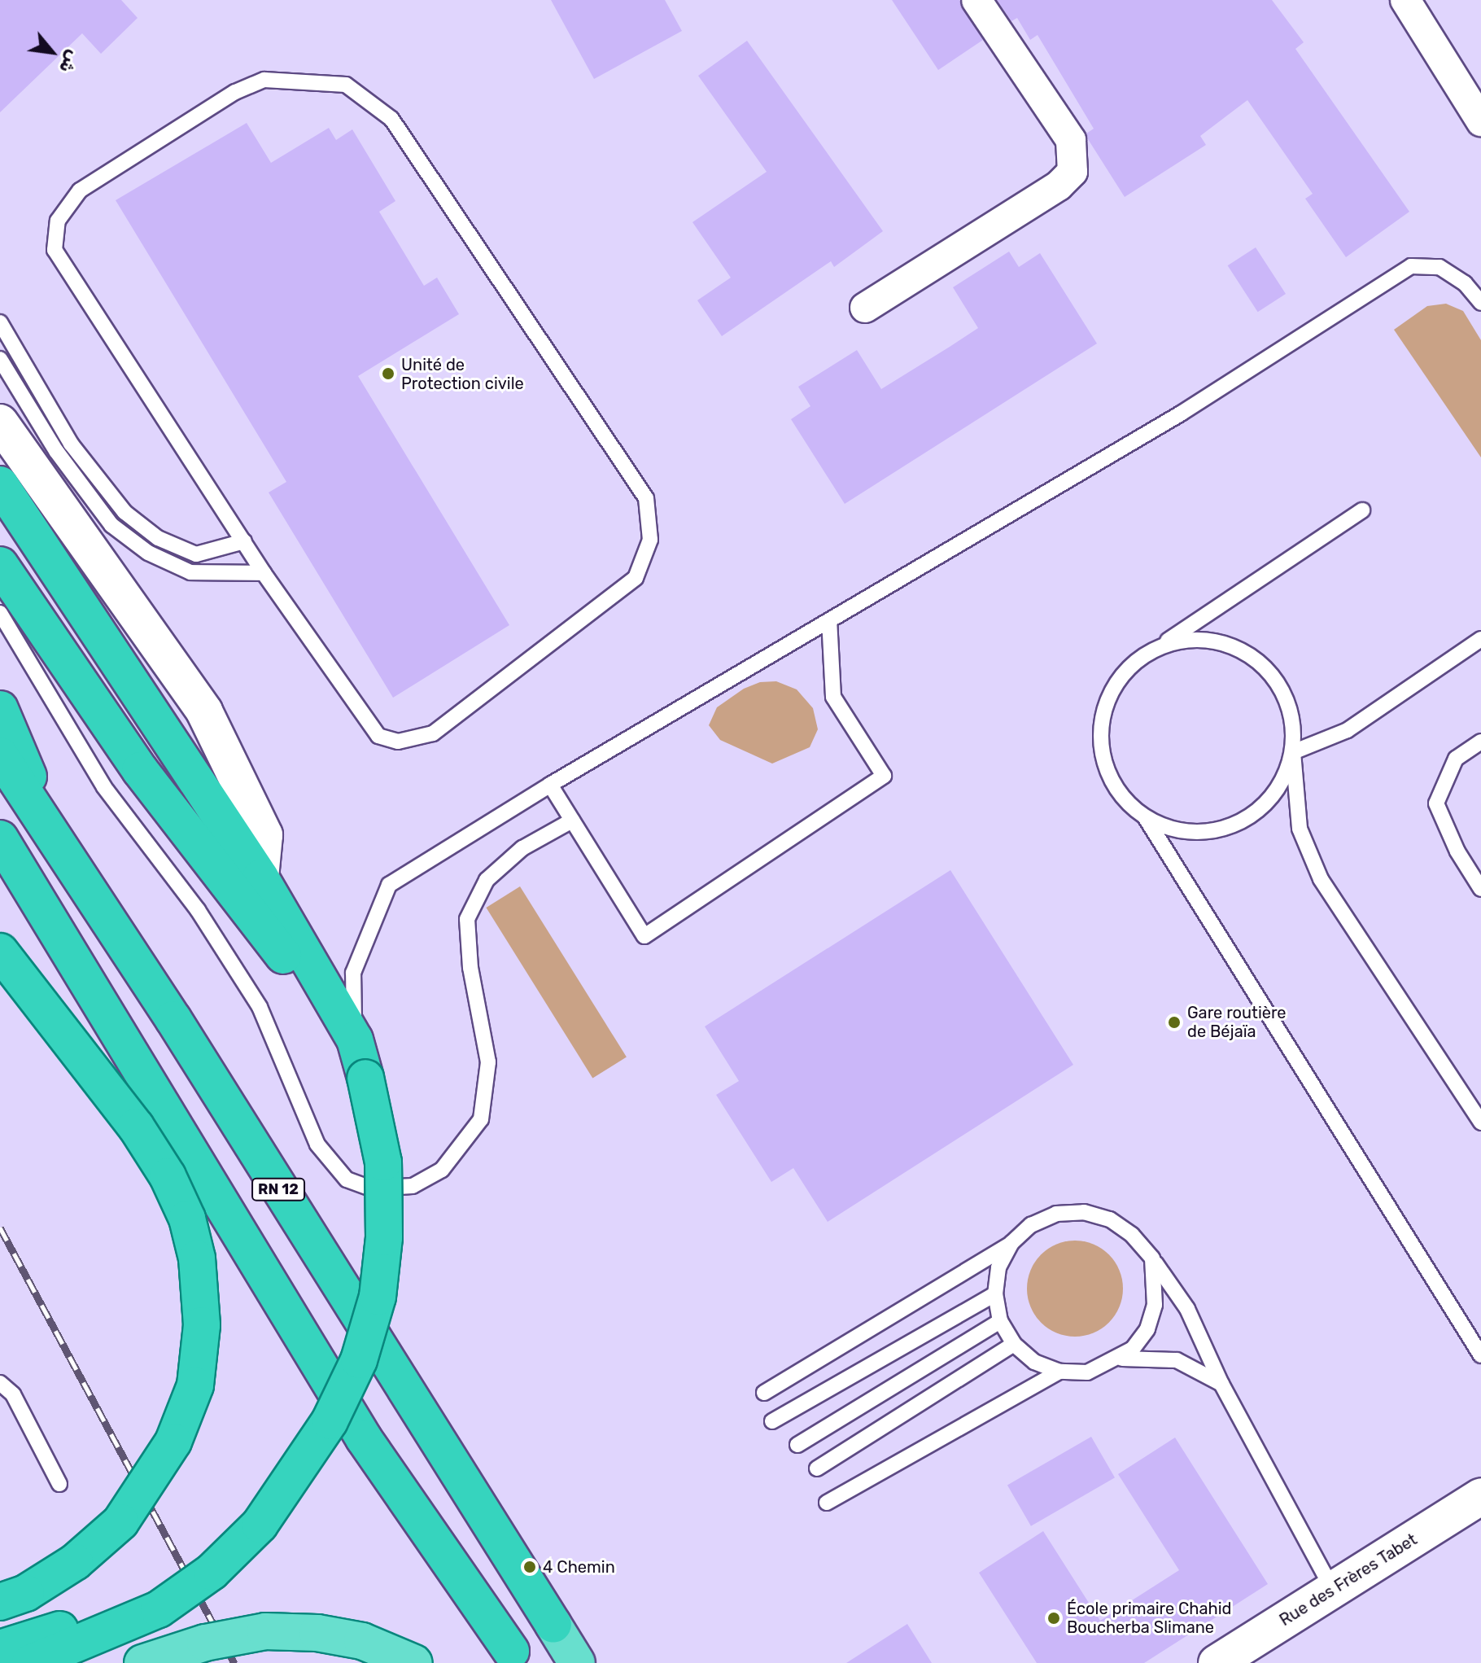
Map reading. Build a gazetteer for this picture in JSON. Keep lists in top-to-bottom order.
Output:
{
  "streets": {
    "highway": ["RN 12"],
    "street": ["Rue des Frères Tabet"]
  },
  "places": [
    "Unité de Protection civile",
    "Gare routière de Béjaïa",
    "4 Chemin",
    "École primaire Chahid Boucherba Slimane"
  ],
  "north": "bottom right"
}
